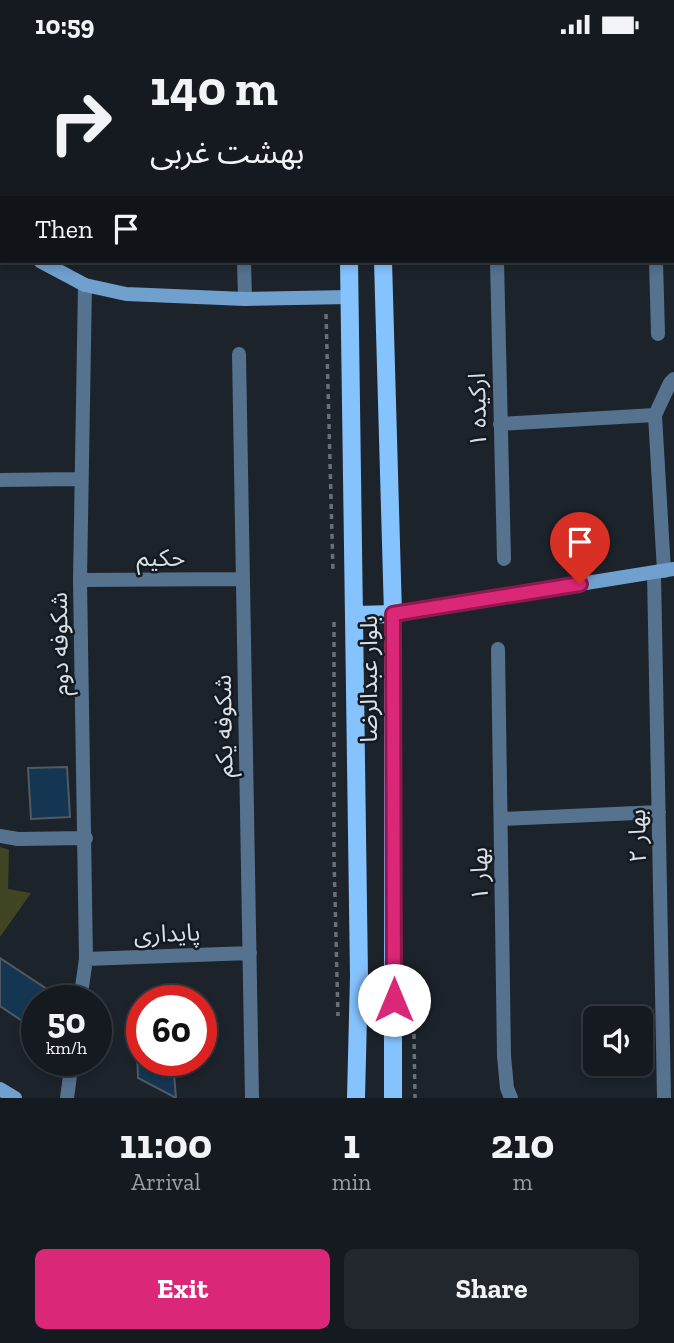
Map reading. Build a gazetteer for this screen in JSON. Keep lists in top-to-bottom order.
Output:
{
  "streets": {
    "main road": ["بلوار عبدالرضا"],
    "street": [
      "ارکیده ۱",
      "حکیم",
      "شکوفه دوم",
      "شکوفه یکم",
      "بهار ۲",
      "بهار ۱",
      "پایداری"
    ]
  },
  "crossings": [
    ["حکیم", "شکوفه دوم"],
    ["حکیم", "شکوفه یکم"],
    ["شکوفه دوم", "پایداری"],
    ["شکوفه یکم", "پایداری"]
  ],
  "page": {
    "status": "10:59",
    "turn": ["140 m", "بهشت غربی"],
    "then": "Then",
    "speed": "50 km/h",
    "limit": "60",
    "eta": [
      "11:00",
      "Arrival",
      "1",
      "min",
      "210",
      "m"
    ],
    "buttons": ["Exit", "Share"]
  }
}
